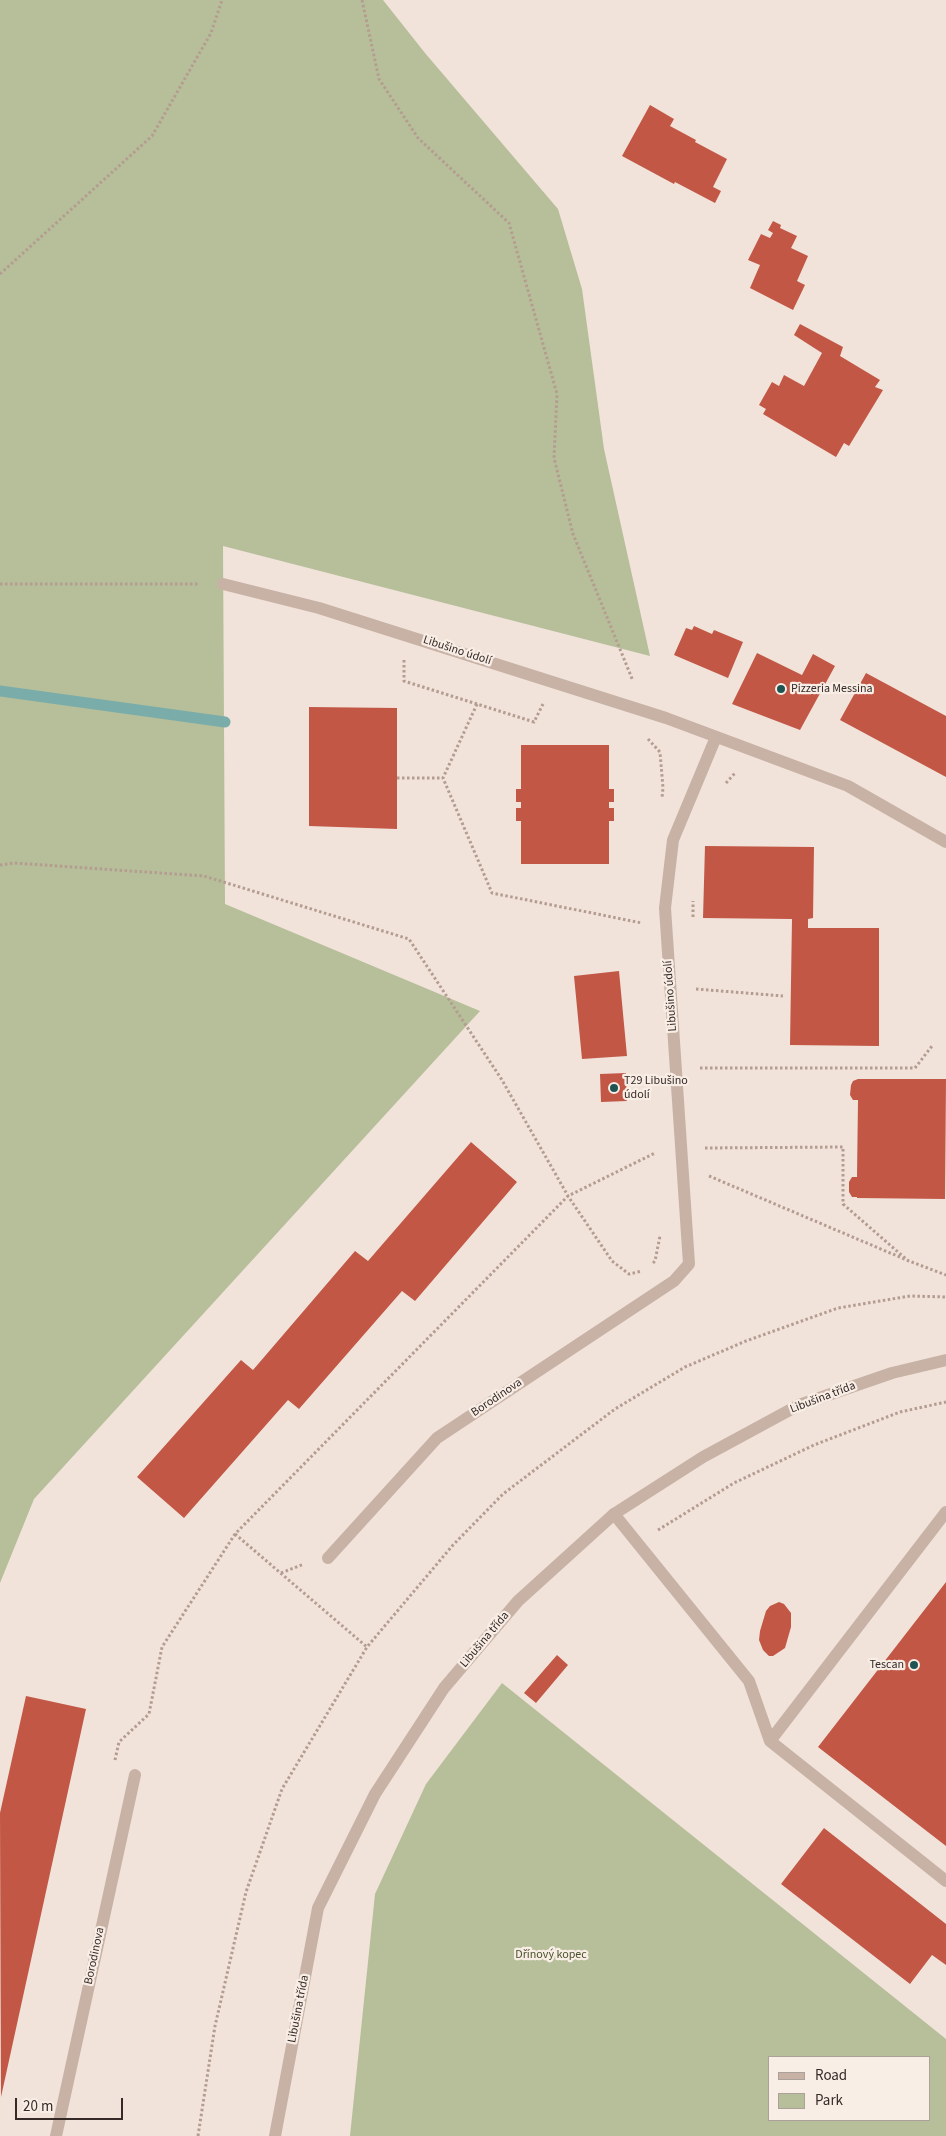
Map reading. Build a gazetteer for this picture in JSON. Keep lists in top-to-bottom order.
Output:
{
  "streets": {
    "street": ["Libušino údolí", "Borodinova", "Libušina třída"]
  },
  "crossings": [
    ["Libušino údolí", "Borodinova"]
  ],
  "parks": ["Dřínový kopec"],
  "places": ["Pizzeria Messina", "T29 Libušino údolí", "Tescan"],
  "legend": ["Road", "Park"],
  "scale_bar": "20 m"
}
